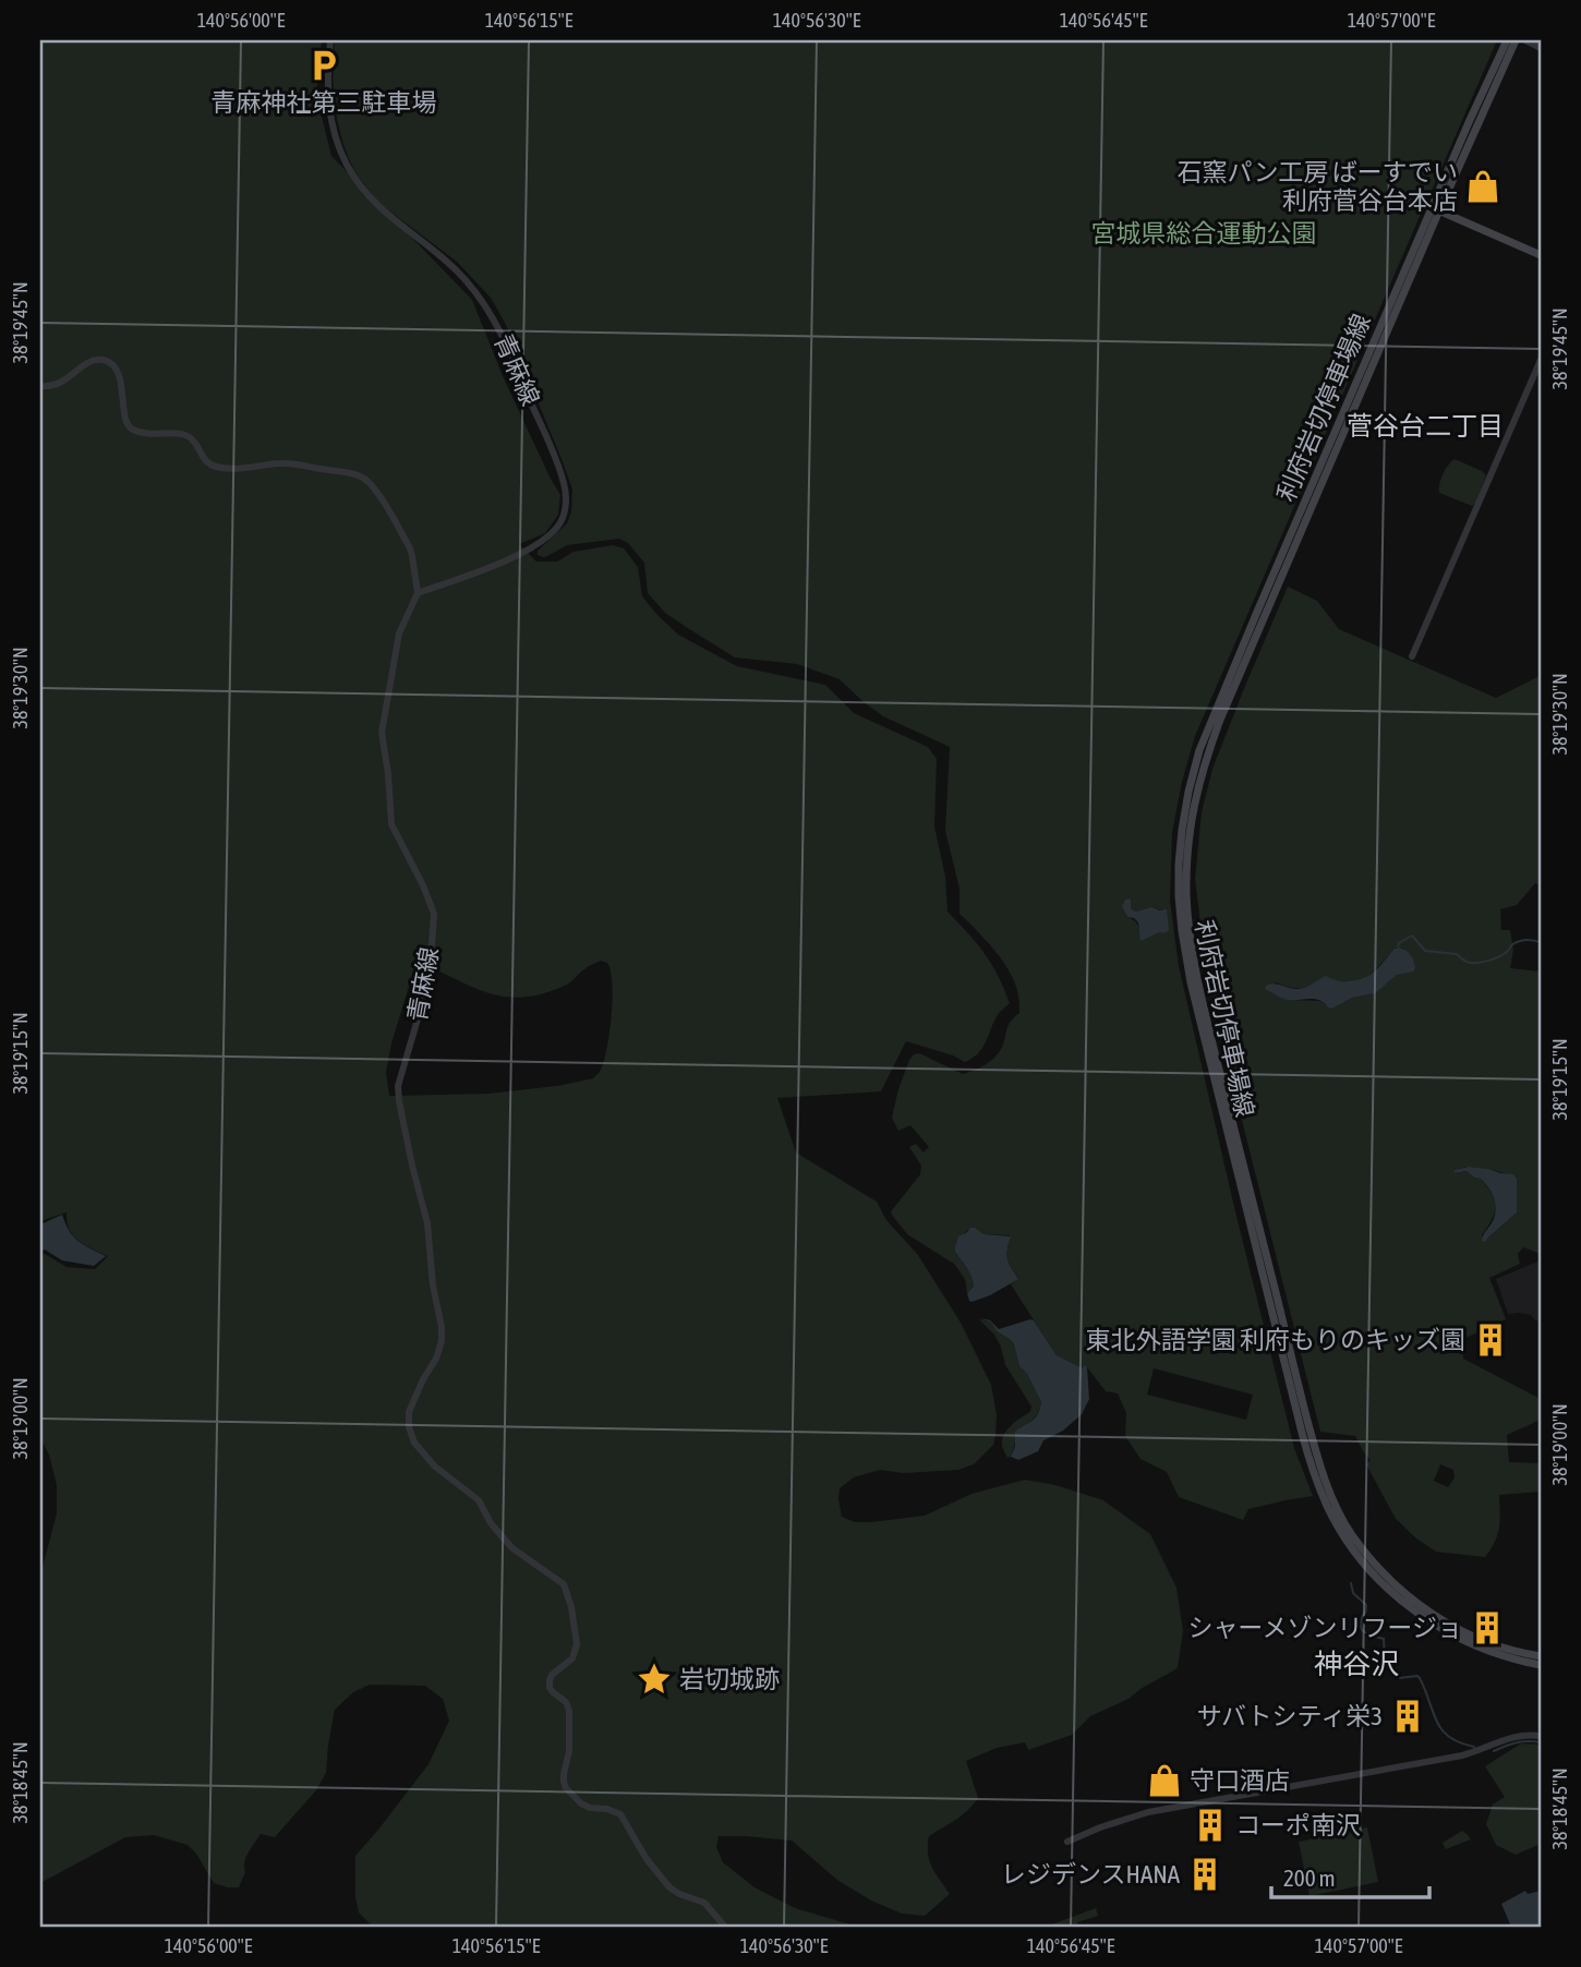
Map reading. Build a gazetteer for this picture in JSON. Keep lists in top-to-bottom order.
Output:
{
  "streets": {
    "main road": ["利府岩切停車場線"],
    "street": ["青麻線"]
  },
  "districts": ["菅谷台二丁目", "神谷沢"],
  "parks": ["宮城県総合運動公園"],
  "places": {
    "parking": ["青麻神社第三駐車場"],
    "shop": ["石窯パン工房 ばーすでい 利府菅谷台本店", "守口酒店"],
    "building": [
      "東北外語学園 利府もりのキッズ園",
      "シャーメゾンリフージョ",
      "サバトシティ栄3",
      "コーポ南沢",
      "レジデンスHANA"
    ],
    "place": ["岩切城跡"]
  },
  "scale_bar": "200 m",
  "coordinates": [
    "140°56'00\"E",
    "140°56'15\"E",
    "140°56'30\"E",
    "140°56'45\"E",
    "140°57'00\"E",
    "38°19'45\"N",
    "38°19'30\"N",
    "38°19'15\"N",
    "38°19'00\"N",
    "38°18'45\"N"
  ]
}
